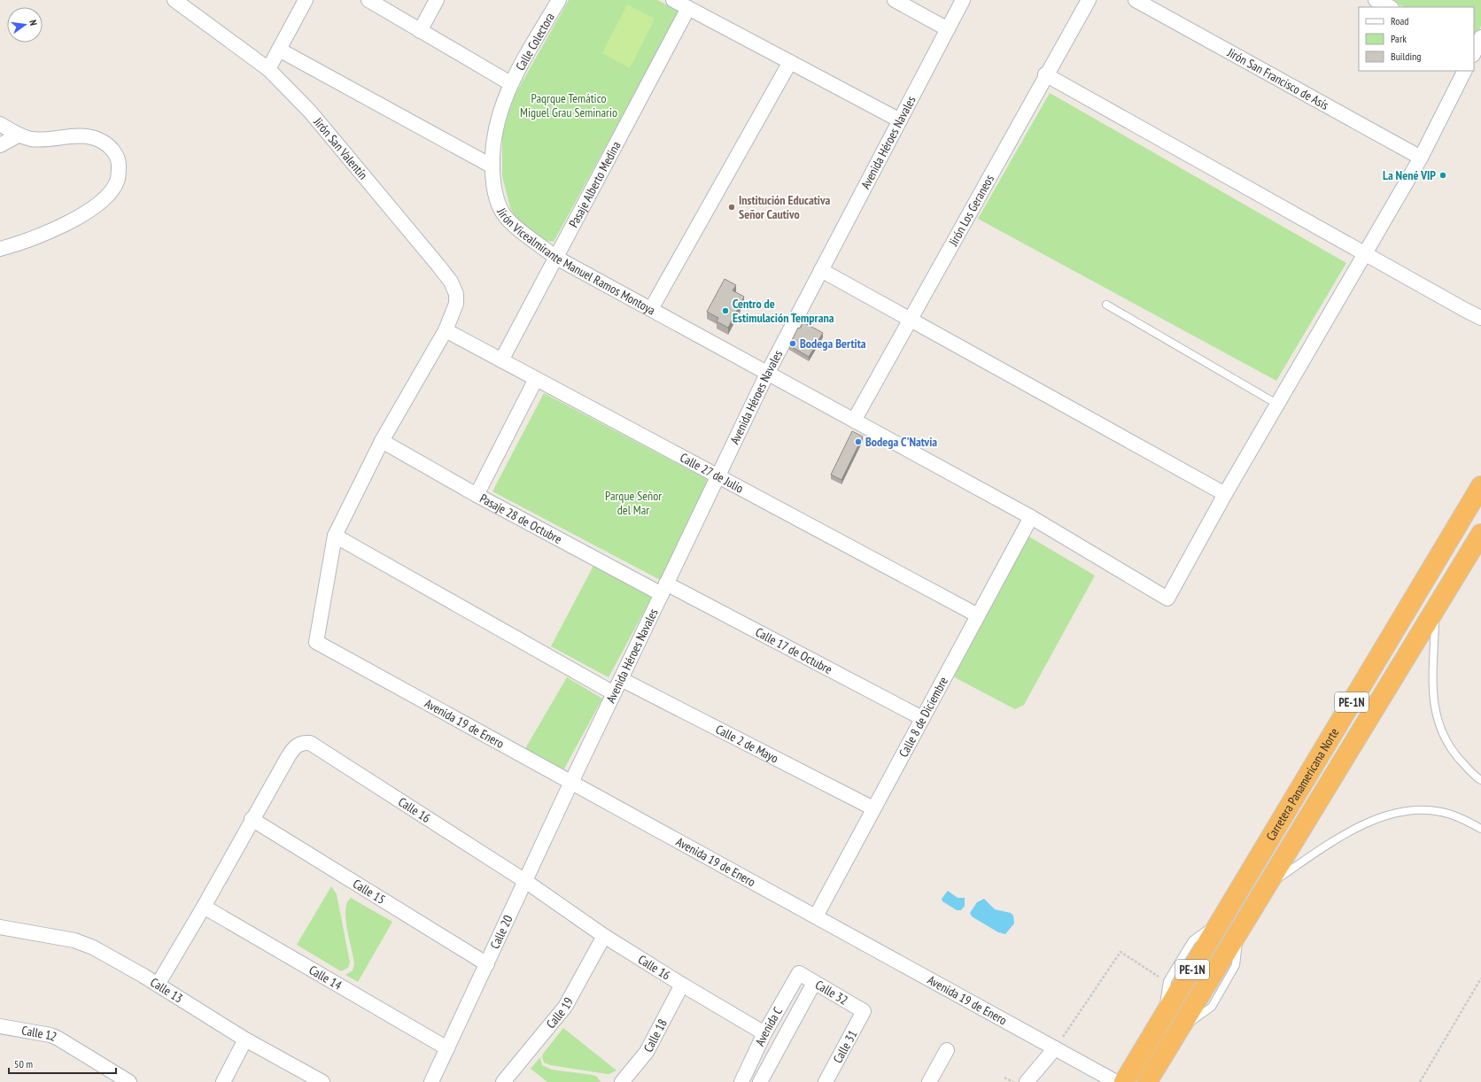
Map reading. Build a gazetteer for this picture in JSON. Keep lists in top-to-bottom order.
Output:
{
  "streets": {
    "highway": ["PE-1N", "Carretera Panamericana Norte"],
    "street": [
      "Calle Colectora",
      "Jirón San Francisco de Asís",
      "Avenida Héroes Navales",
      "Jirón San Valentín",
      "Pasaje Alberto Medina",
      "Jirón Los Geraneos",
      "Jirón Vicealmirante Manuel Ramos Montoya",
      "Calle 27 de Julio",
      "Pasaje 28 de Octubre",
      "Calle 17 de Octubre",
      "Calle 8 de Diciembre",
      "Avenida 19 de Enero",
      "Calle 2 de Mayo",
      "Calle 16",
      "Calle 15",
      "Calle 20",
      "Calle 14",
      "Calle 13",
      "Calle 32",
      "Calle 19",
      "Avenida C",
      "Calle 12",
      "Calle 18",
      "Calle 31"
    ]
  },
  "crossings": [
    ["Calle Colectora", "Jirón Vicealmirante Manuel Ramos Montoya"],
    ["Avenida Héroes Navales", "Jirón Vicealmirante Manuel Ramos Montoya"],
    ["Avenida Héroes Navales", "Calle 27 de Julio"],
    ["Avenida Héroes Navales", "Pasaje 28 de Octubre"],
    ["Avenida Héroes Navales", "Calle 17 de Octubre"],
    ["Avenida Héroes Navales", "Avenida 19 de Enero"],
    ["Avenida Héroes Navales", "Calle 2 de Mayo"],
    ["Avenida Héroes Navales", "Calle 20"],
    ["Jirón San Valentín", "Calle 27 de Julio"],
    ["Jirón San Valentín", "Pasaje 28 de Octubre"],
    ["Jirón San Valentín", "Avenida 19 de Enero"],
    ["Pasaje Alberto Medina", "Jirón Vicealmirante Manuel Ramos Montoya"],
    ["Pasaje Alberto Medina", "Calle 27 de Julio"],
    ["Jirón Los Geraneos", "Jirón Vicealmirante Manuel Ramos Montoya"],
    ["Jirón Vicealmirante Manuel Ramos Montoya", "Calle 8 de Diciembre"],
    ["Calle 27 de Julio", "Calle 8 de Diciembre"],
    ["Pasaje 28 de Octubre", "Calle 17 de Octubre"],
    ["Calle 17 de Octubre", "Calle 8 de Diciembre"],
    ["Calle 8 de Diciembre", "Avenida 19 de Enero"],
    ["Calle 8 de Diciembre", "Calle 2 de Mayo"],
    ["Avenida 19 de Enero", "Calle 20"],
    ["Calle 16", "Calle 15"],
    ["Calle 16", "Calle 20"],
    ["Calle 16", "Calle 14"],
    ["Calle 16", "Calle 13"],
    ["Calle 16", "Calle 19"],
    ["Calle 16", "Avenida C"],
    ["Calle 16", "Calle 18"],
    ["Calle 15", "Calle 20"],
    ["Calle 20", "Calle 14"],
    ["Calle 32", "Avenida C"],
    ["Calle 32", "Calle 31"]
  ],
  "parks": ["Paqrque Temático Miguel Grau Seminario", "Parque Señor del Mar"],
  "places": [
    "La Nené VIP",
    "Institución Educativa Señor Cautivo",
    "Centro de Estimulación Temprana",
    "Bodega Bertita",
    "Bodega C'Natvia"
  ],
  "legend": ["Road", "Park", "Building"],
  "scale_bar": "50 m",
  "north": "right"
}
